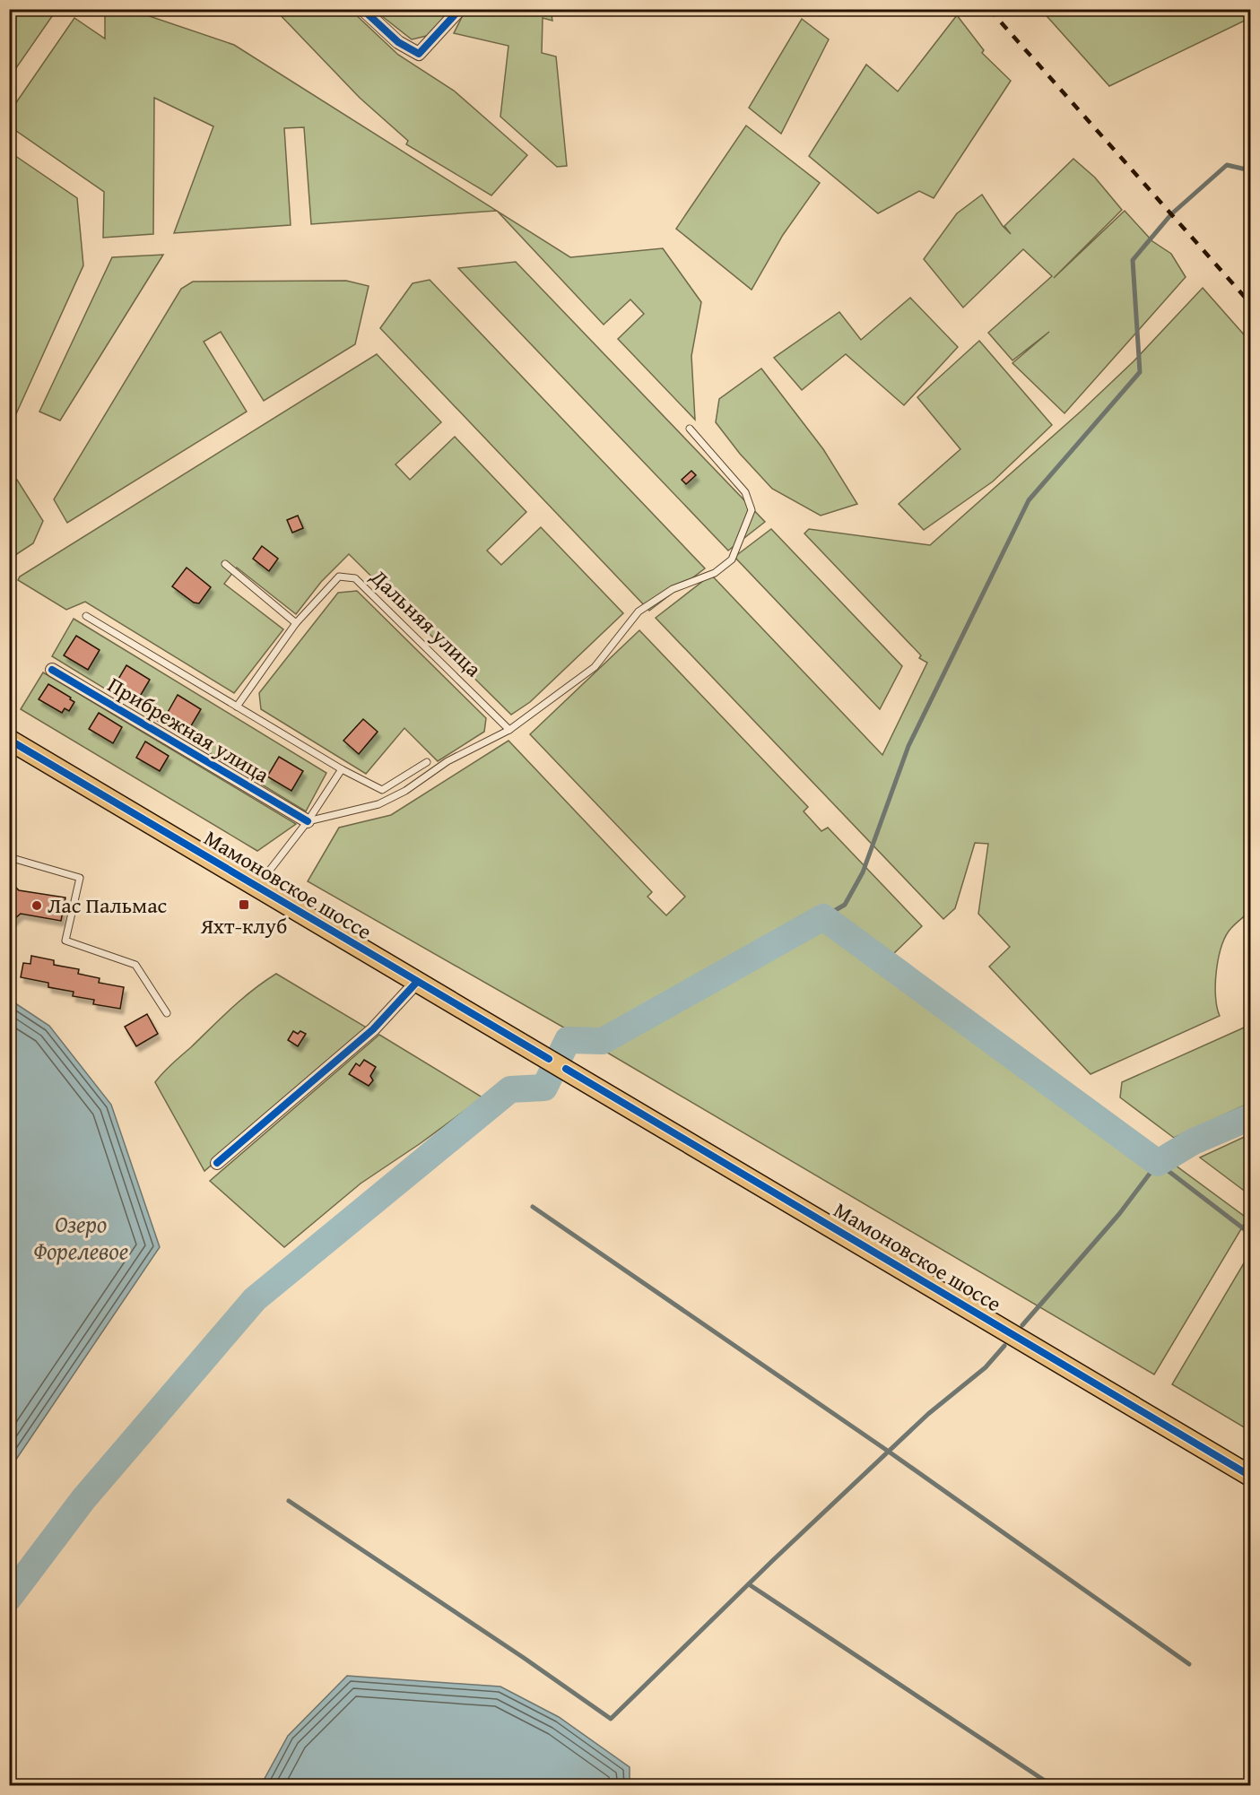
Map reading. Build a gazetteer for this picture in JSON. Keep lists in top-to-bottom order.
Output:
{
  "streets": {
    "main road": ["Мамоновское шоссе"],
    "street": ["Прибрежная улица"],
    "lane": ["Дальняя улица"]
  },
  "water": ["Озеро Форелевое"],
  "places": {
    "transit": ["Яхт-клуб"],
    "other": ["Лас Пальмас"]
  }
}
